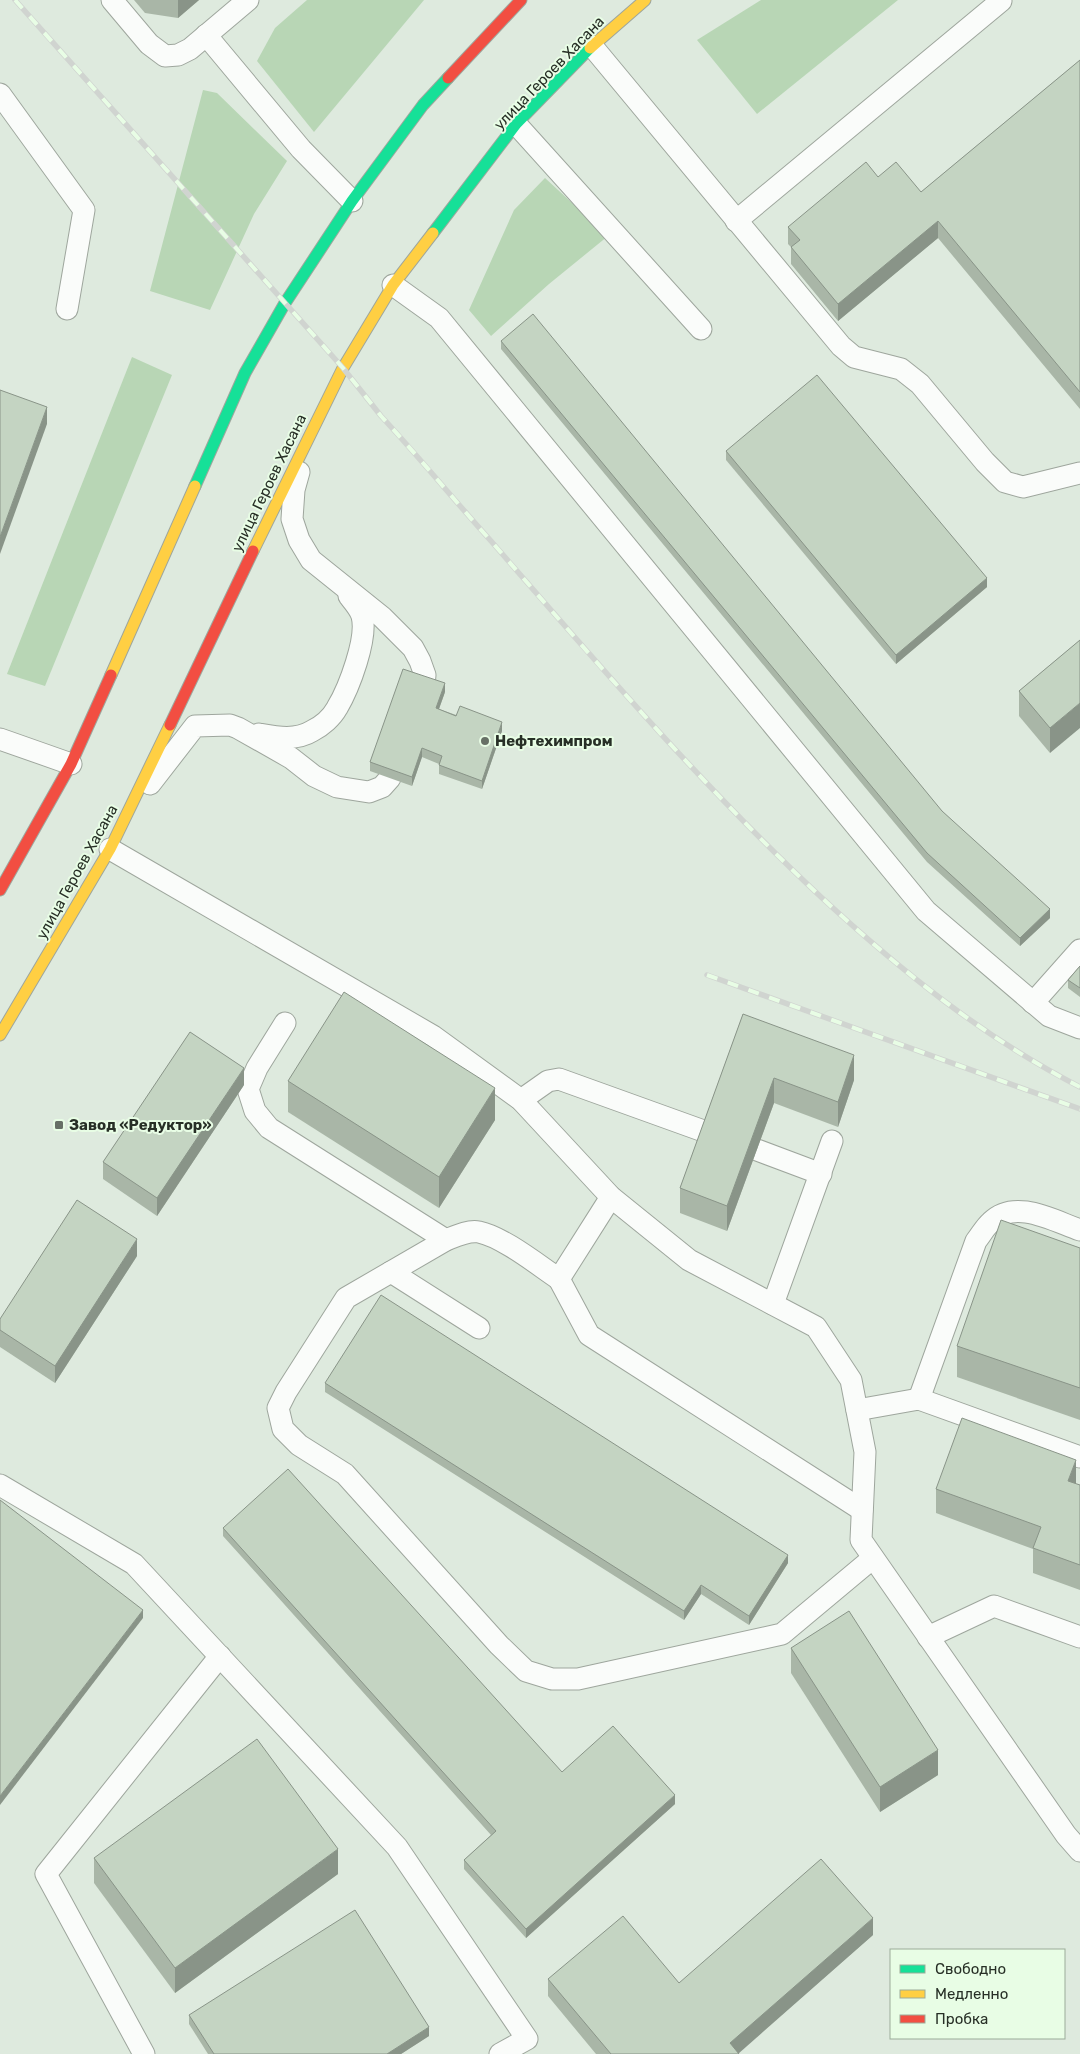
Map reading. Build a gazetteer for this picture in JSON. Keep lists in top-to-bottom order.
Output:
{
  "streets": {
    "main road": ["улица Героев Хасана"]
  },
  "places": {
    "other": ["Нефтехимпром"],
    "transit": ["Завод «Редуктор»"]
  },
  "legend": ["Свободно", "Медленно", "Пробка"]
}
